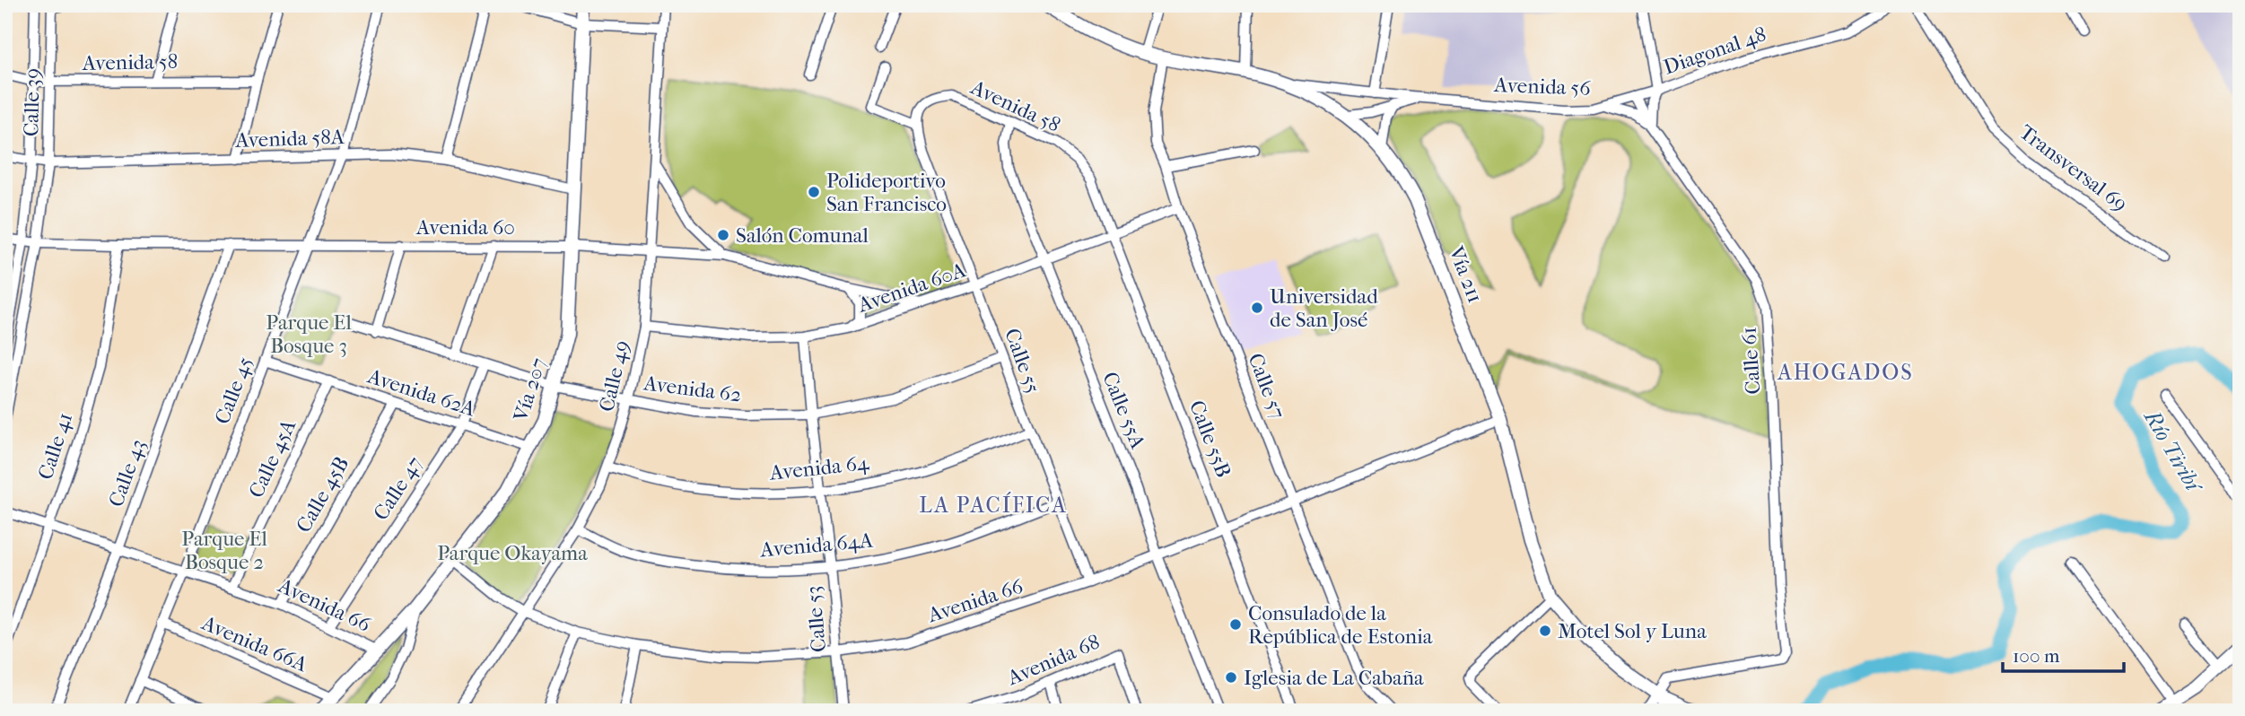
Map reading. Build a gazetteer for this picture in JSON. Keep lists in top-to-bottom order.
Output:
{
  "streets": {
    "main road": ["Vía 211", "Vía 207"],
    "street": [
      "Diagonal 48",
      "Avenida 58",
      "Avenida 56",
      "Calle 39",
      "Avenida 58A",
      "Transversal 69",
      "Avenida 60",
      "Avenida 60A",
      "Calle 55",
      "Calle 61",
      "Calle 49",
      "Calle 57",
      "Avenida 62",
      "Calle 45",
      "Avenida 62A",
      "Calle 55A",
      "Calle 55B",
      "Calle 41",
      "Calle 45A",
      "Avenida 64",
      "Calle 43",
      "Calle 47",
      "Calle 45B",
      "Avenida 64A",
      "Avenida 66",
      "Calle 53",
      "Avenida 66A",
      "Avenida 68"
    ]
  },
  "crossings": [
    ["Diagonal 48", "Avenida 56"],
    ["Avenida 58", "Calle 39"],
    ["Avenida 58", "Calle 55"],
    ["Avenida 58", "Calle 55A"],
    ["Avenida 58", "Calle 55B"],
    ["Avenida 56", "Vía 211"],
    ["Avenida 56", "Calle 61"],
    ["Calle 39", "Avenida 58A"],
    ["Calle 39", "Avenida 60"],
    ["Avenida 58A", "Vía 207"],
    ["Avenida 58A", "Calle 45"],
    ["Avenida 60", "Avenida 60A"],
    ["Avenida 60", "Calle 49"],
    ["Avenida 60", "Vía 207"],
    ["Avenida 60", "Calle 45"],
    ["Avenida 60", "Calle 41"],
    ["Avenida 60", "Calle 43"],
    ["Vía 211", "Calle 61"],
    ["Vía 211", "Calle 57"],
    ["Vía 211", "Avenida 66"],
    ["Avenida 60A", "Calle 55"],
    ["Avenida 60A", "Calle 49"],
    ["Avenida 60A", "Calle 57"],
    ["Avenida 60A", "Calle 55A"],
    ["Avenida 60A", "Calle 55B"],
    ["Avenida 60A", "Calle 53"],
    ["Calle 55", "Avenida 62"],
    ["Calle 55", "Avenida 64"],
    ["Calle 55", "Avenida 64A"],
    ["Calle 55", "Avenida 66"],
    ["Calle 49", "Avenida 62"],
    ["Calle 49", "Avenida 64"],
    ["Calle 49", "Avenida 64A"],
    ["Calle 49", "Avenida 66"],
    ["Calle 57", "Avenida 66"],
    ["Avenida 62", "Vía 207"],
    ["Avenida 62", "Calle 47"],
    ["Avenida 62", "Calle 53"],
    ["Vía 207", "Avenida 62A"],
    ["Vía 207", "Avenida 66"],
    ["Vía 207", "Avenida 66A"],
    ["Calle 45", "Avenida 62A"],
    ["Calle 45", "Avenida 66"],
    ["Calle 45", "Avenida 66A"],
    ["Avenida 62A", "Calle 45A"],
    ["Avenida 62A", "Calle 47"],
    ["Avenida 62A", "Calle 45B"],
    ["Calle 55A", "Avenida 66"],
    ["Calle 55B", "Avenida 66"],
    ["Calle 41", "Avenida 66"],
    ["Calle 45A", "Avenida 66"],
    ["Avenida 64", "Calle 53"],
    ["Calle 43", "Avenida 66"],
    ["Calle 47", "Avenida 66"],
    ["Calle 45B", "Avenida 66"],
    ["Avenida 64A", "Calle 53"],
    ["Avenida 66", "Calle 53"]
  ],
  "districts": ["AHOGADOS", "LA PACÍFICA"],
  "water": ["Río Tiribí"],
  "parks": ["Parque El Bosque 3", "Parque El Bosque 2", "Parque Okayama"],
  "places": [
    "Polideportivo San Francisco",
    "Salón Comunal",
    "Universidad de San José",
    "Consulado de la República de Estonia",
    "Motel Sol y Luna",
    "Iglesia de La Cabaña"
  ],
  "scale_bar": "100 m"
}
